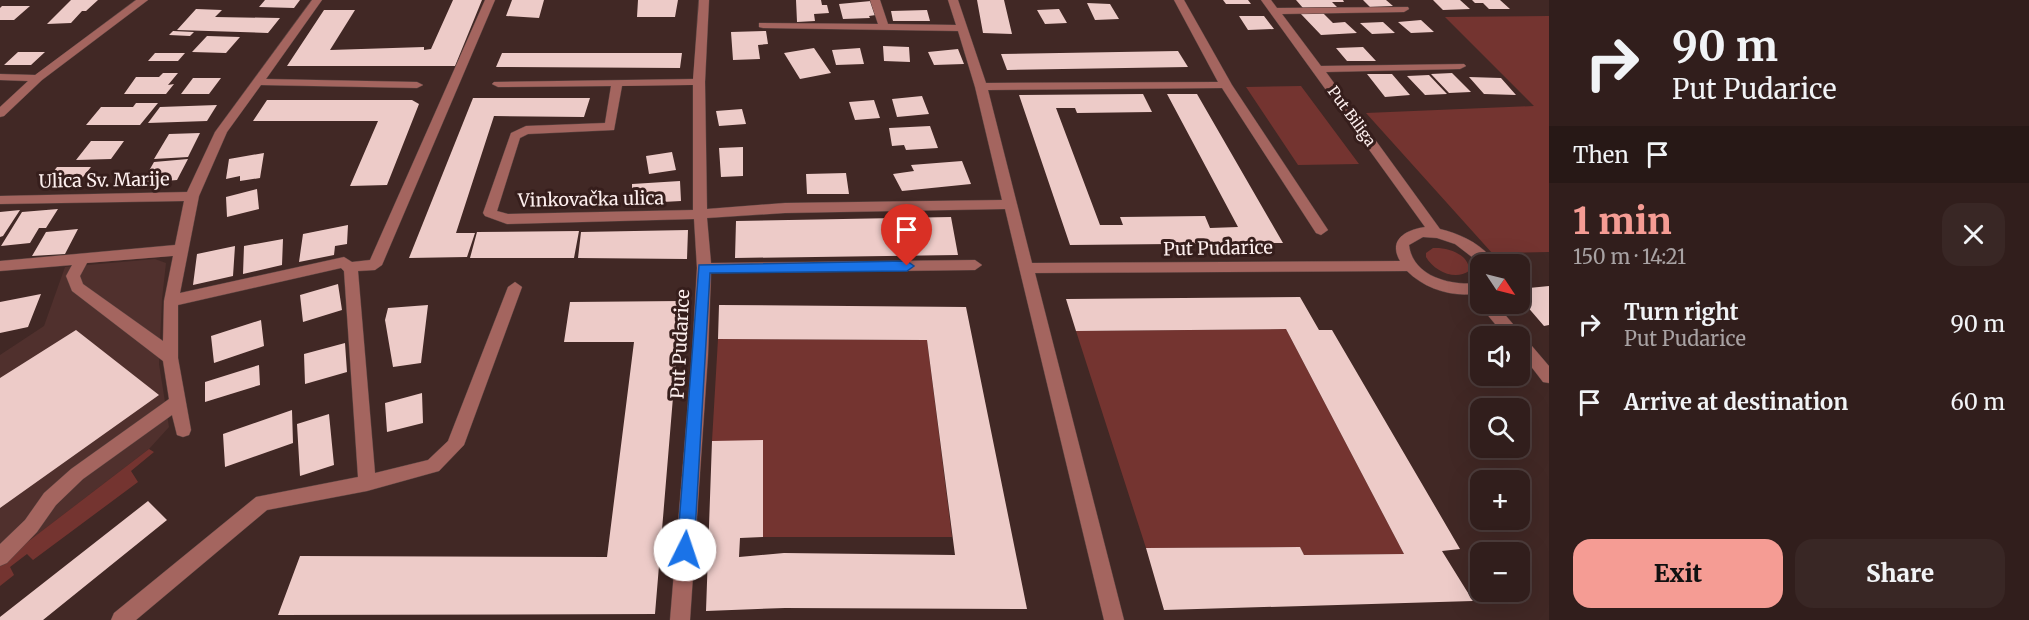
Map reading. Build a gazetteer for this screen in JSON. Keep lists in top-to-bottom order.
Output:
{
  "streets": {
    "street": [
      "Put Biliga",
      "Ulica Sv. Marije",
      "Vinkovačka ulica",
      "Put Pudarice"
    ]
  },
  "north": "bottom right",
  "page": {
    "turn": ["90 m", "Put Pudarice"],
    "then": "Then",
    "heading": ["1 min", "150 m · 14:21"],
    "map_buttons": ["+", "−"],
    "list": [
      {
        "name": "Turn right",
        "note": "Put Pudarice",
        "value": "90 m"
      },
      {
        "name": "Arrive at destination",
        "value": "60 m"
      }
    ],
    "buttons": ["Exit", "Share"]
  }
}
